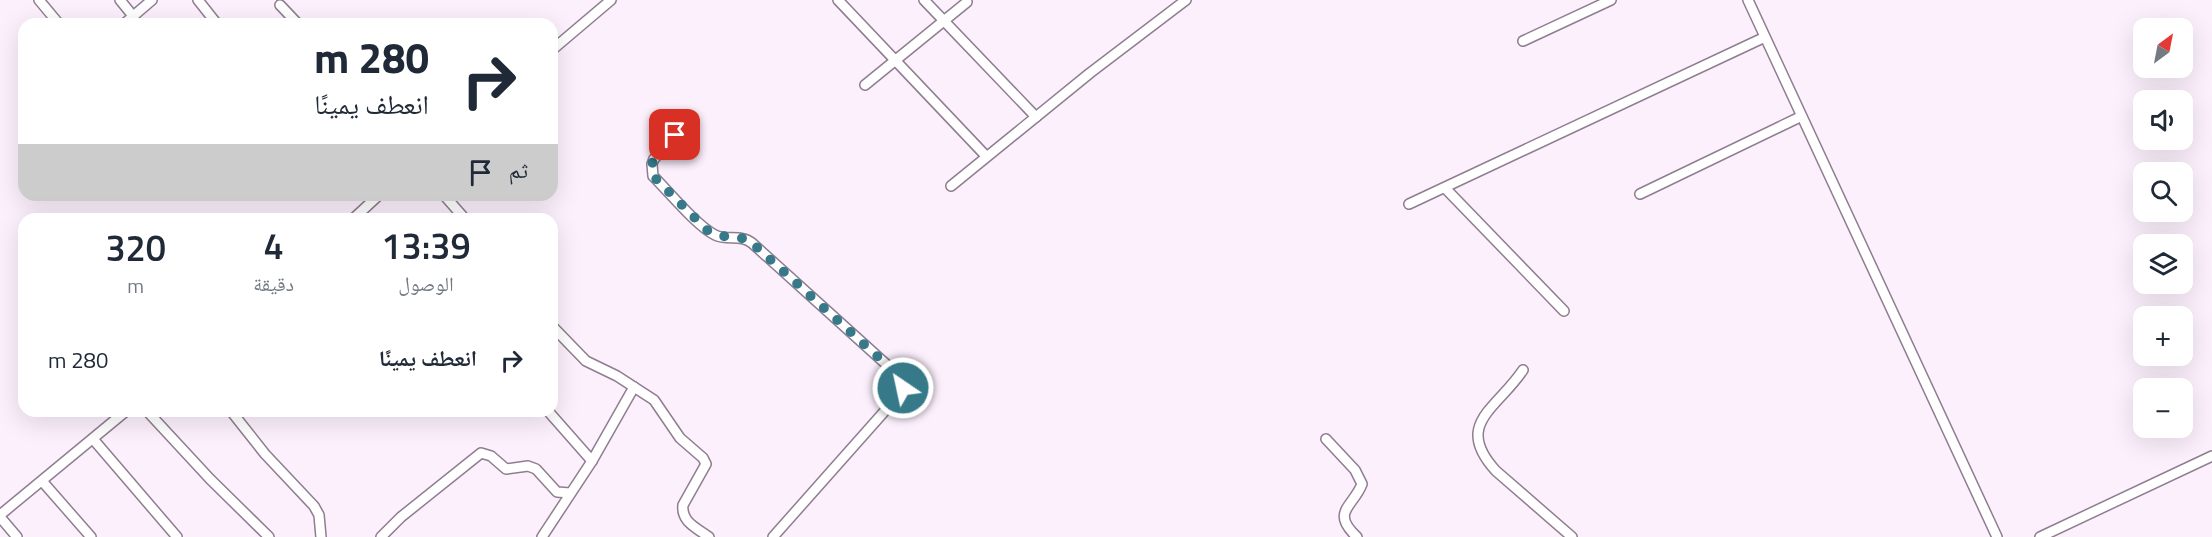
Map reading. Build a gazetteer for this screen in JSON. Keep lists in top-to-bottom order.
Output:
{
  "north": "top right",
  "page": {
    "map_buttons": ["+", "−"],
    "turn": ["280 m", "انعطف يمينًا"],
    "then": "ثم",
    "eta": [
      "13:39",
      "الوصول",
      "4",
      "دقيقة",
      "320",
      "m"
    ],
    "list": [
      {
        "name": "انعطف يمينًا",
        "value": "280 m"
      }
    ]
  }
}
